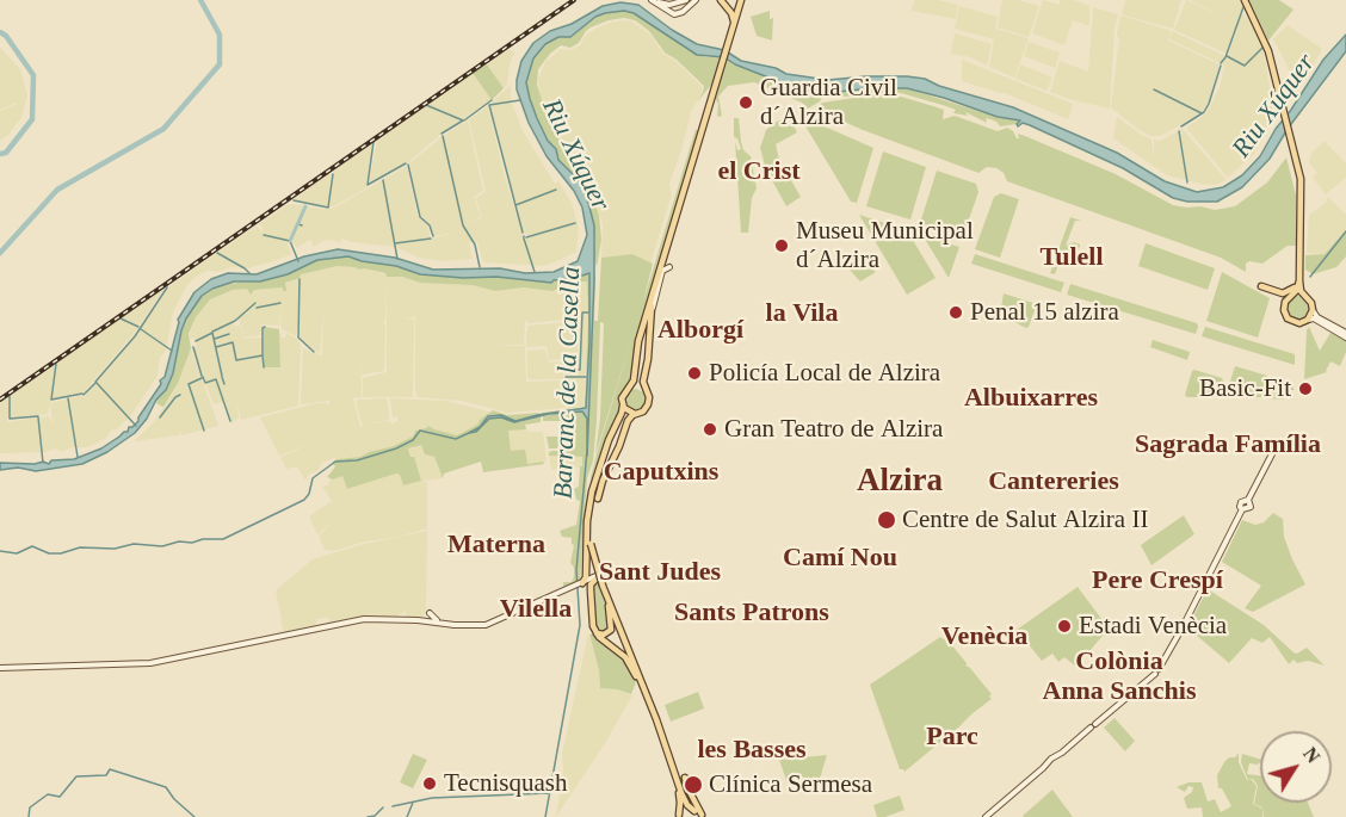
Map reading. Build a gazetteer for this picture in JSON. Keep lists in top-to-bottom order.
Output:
{
  "districts": [
    "el Crist",
    "Tulell",
    "la Vila",
    "Alborgí",
    "Albuixarres",
    "Sagrada Família",
    "Caputxins",
    "Alzira",
    "Cantereries",
    "Materna",
    "Camí Nou",
    "Sant Judes",
    "Pere Crespí",
    "Vilella",
    "Sants Patrons",
    "Venècia",
    "Colònia Anna Sanchis",
    "Parc",
    "les Basses"
  ],
  "water": ["Riu Xúquer", "Barranc de la Casella"],
  "places": [
    "Guardia Civil d´Alzira",
    "Museu Municipal d´Alzira",
    "Penal 15 alzira",
    "Policía Local de Alzira",
    "Basic-Fit",
    "Gran Teatro de Alzira",
    "Centre de Salut Alzira II",
    "Estadi Venècia",
    "Tecnisquash",
    "Clínica Sermesa"
  ],
  "north": "top right"
}
